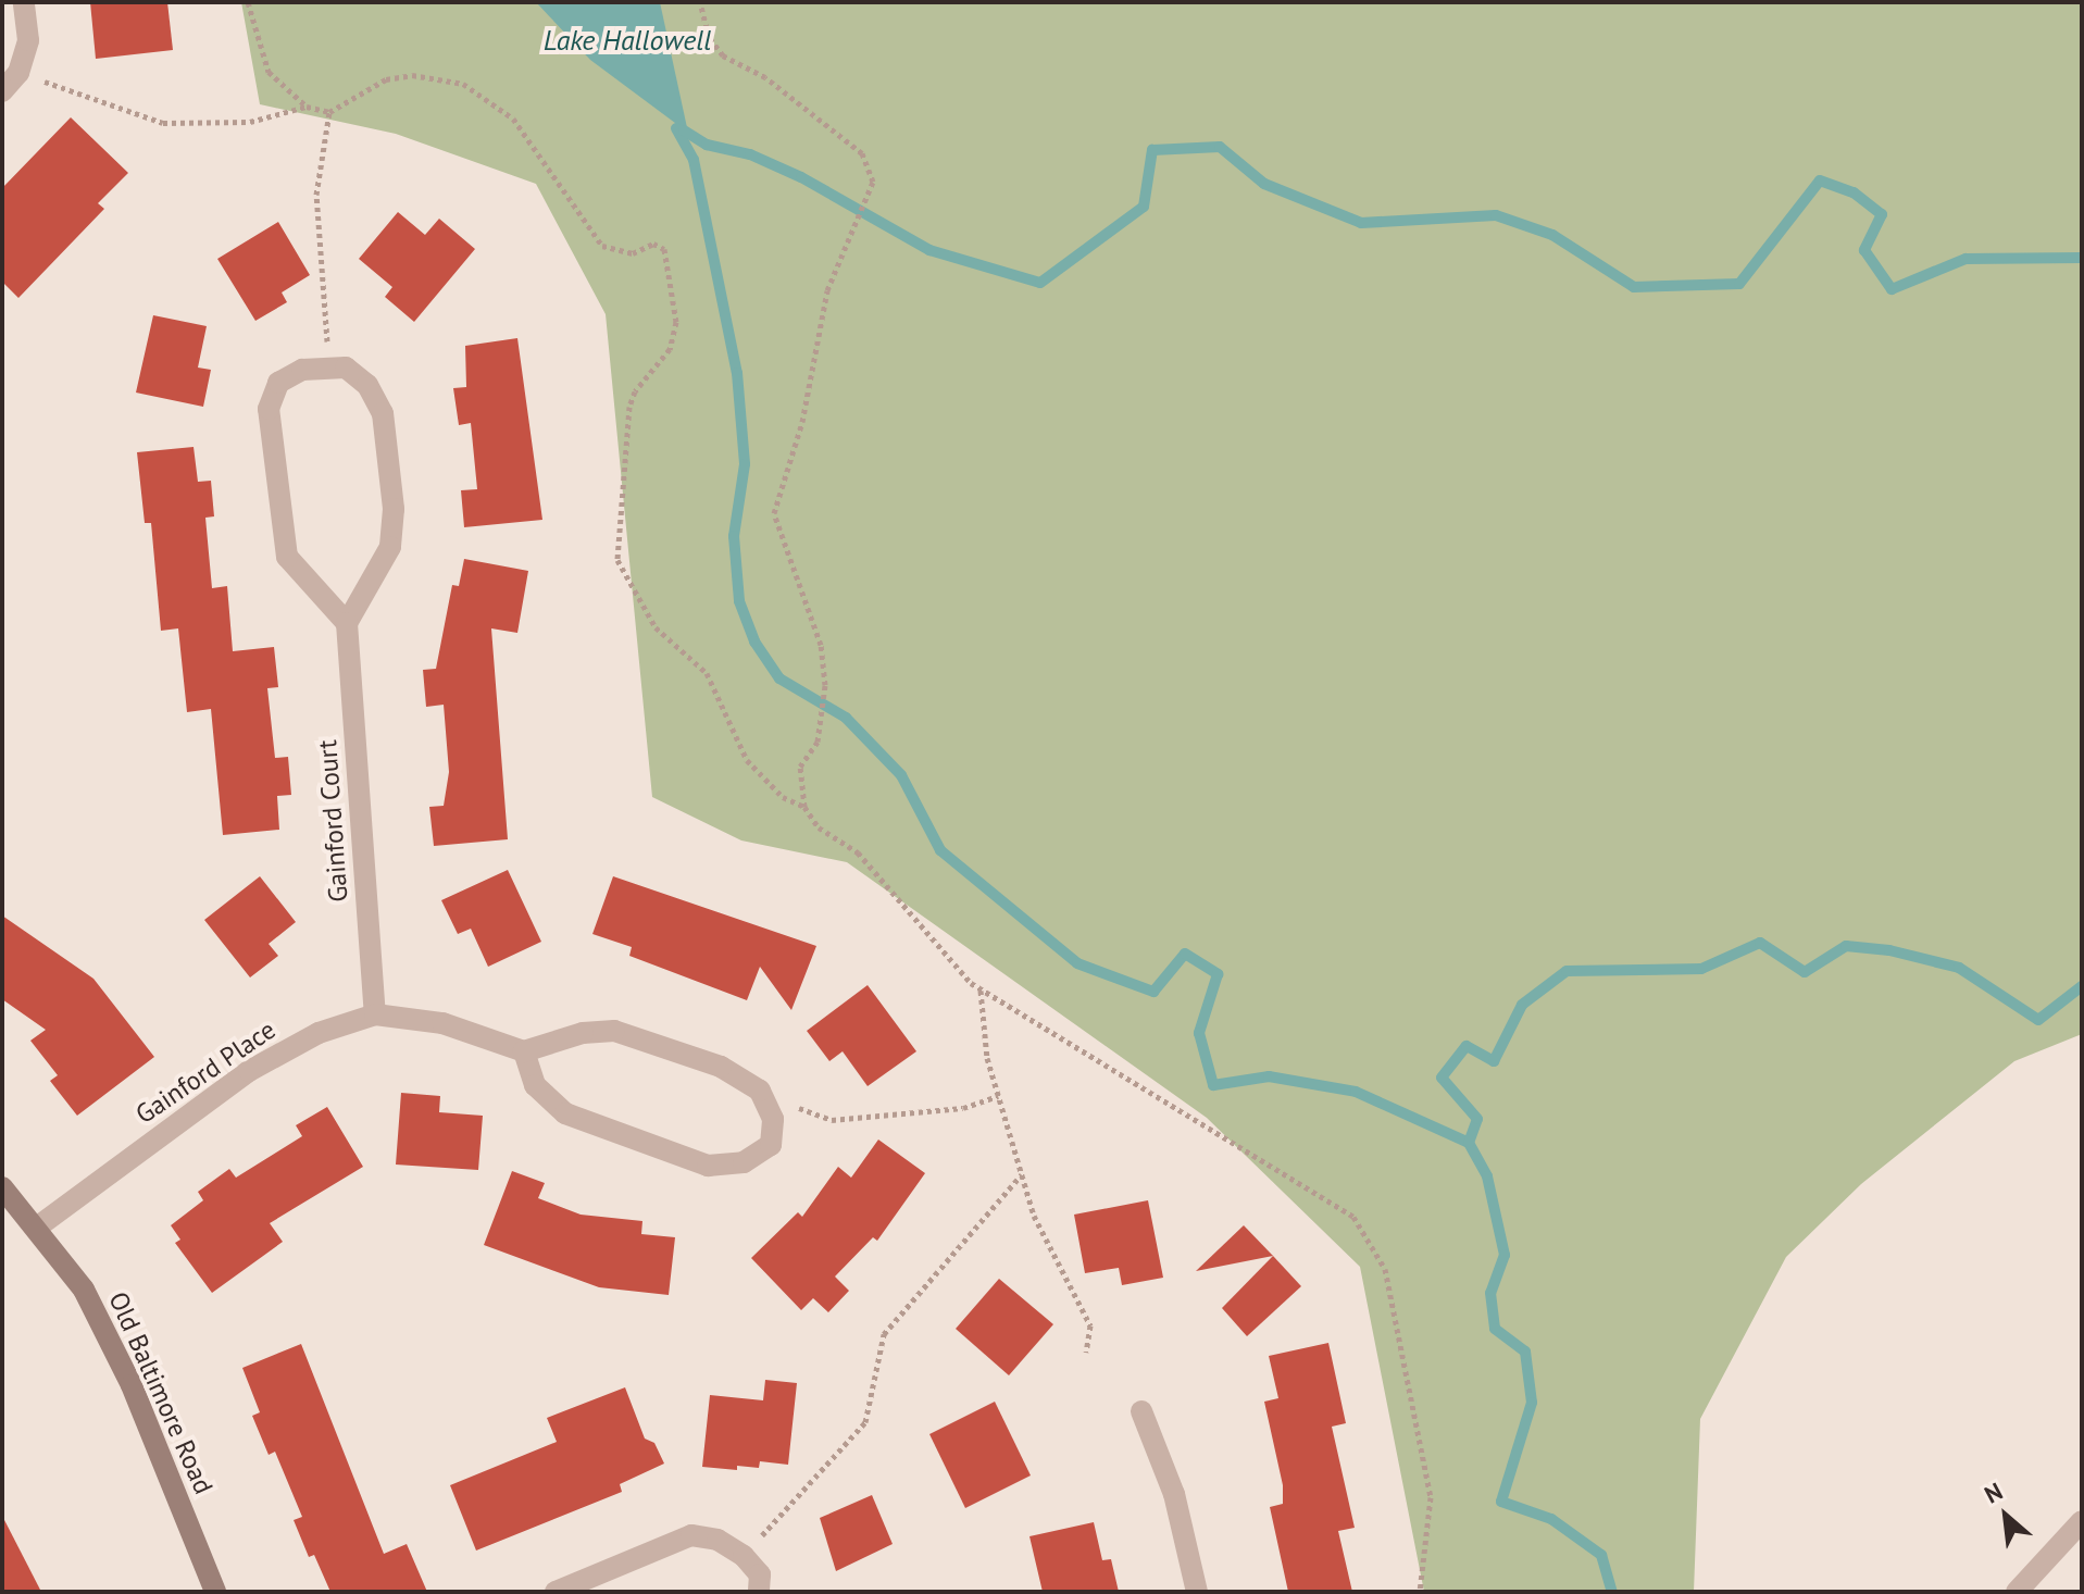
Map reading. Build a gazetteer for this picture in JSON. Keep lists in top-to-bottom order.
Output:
{
  "streets": {
    "street": ["Gainford Court", "Gainford Place", "Old Baltimore Road"]
  },
  "crossings": [
    ["Gainford Court", "Gainford Place"],
    ["Gainford Place", "Old Baltimore Road"]
  ],
  "water": ["Lake Hallowell"],
  "north": "top left"
}
